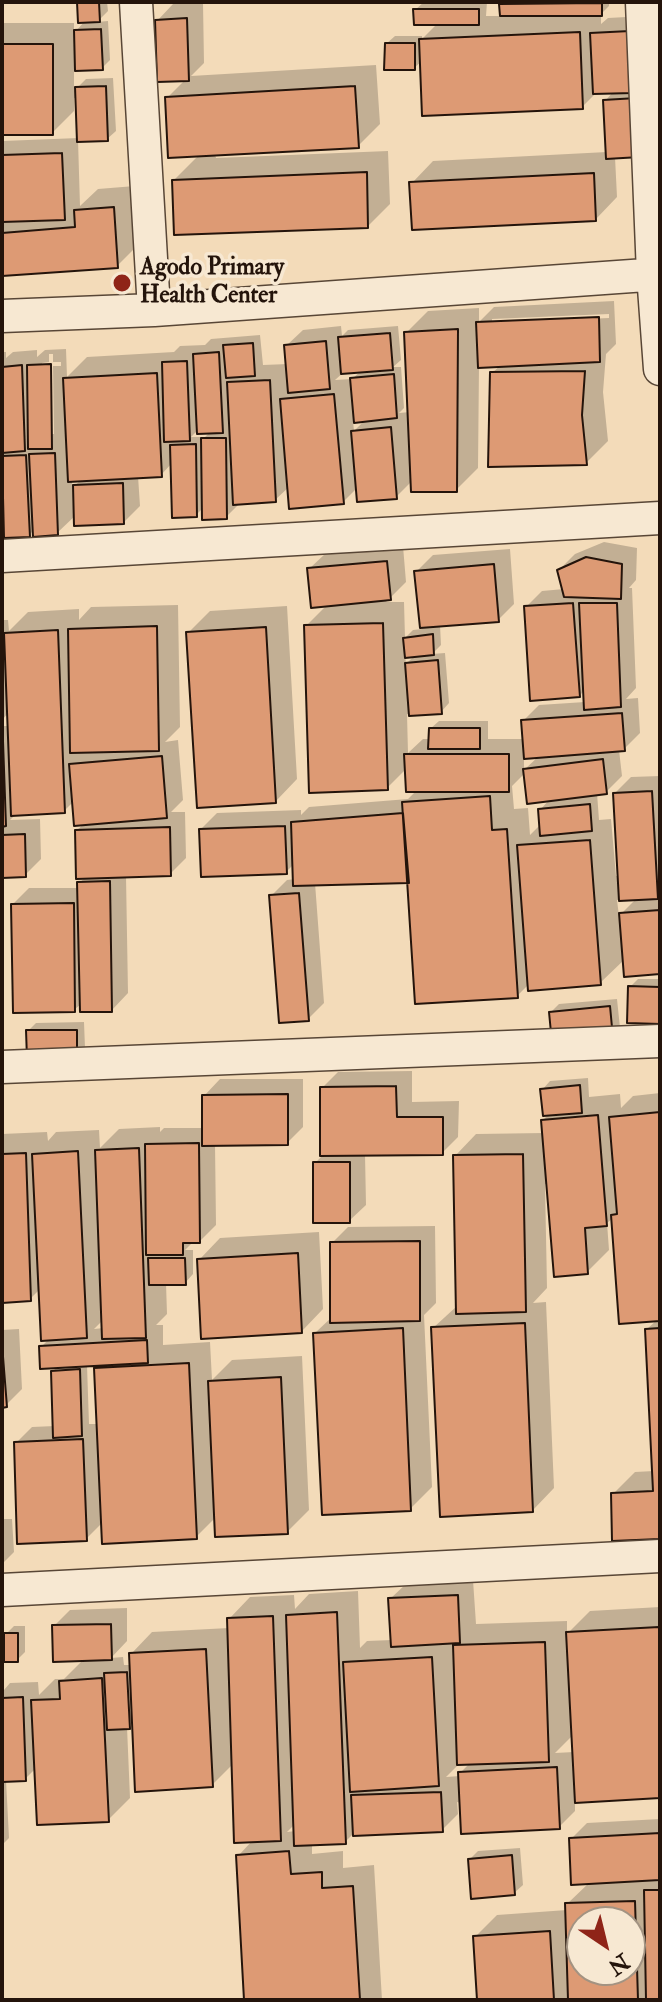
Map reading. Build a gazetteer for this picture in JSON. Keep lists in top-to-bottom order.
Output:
{
  "places": ["Agodo Primary Health Center"],
  "north": "bottom right"
}
